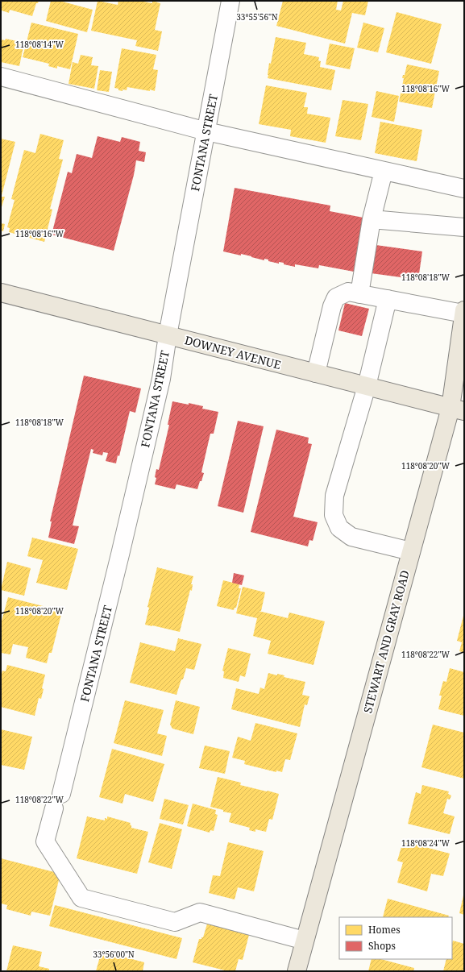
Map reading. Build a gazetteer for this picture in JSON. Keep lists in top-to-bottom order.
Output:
{
  "streets": {
    "main road": ["DOWNEY AVENUE", "STEWART AND GRAY ROAD"],
    "street": ["FONTANA STREET"]
  },
  "crossings": [
    ["FONTANA STREET", "DOWNEY AVENUE"],
    ["FONTANA STREET", "STEWART AND GRAY ROAD"],
    ["DOWNEY AVENUE", "STEWART AND GRAY ROAD"]
  ],
  "legend": ["Homes", "Shops"],
  "coordinates": [
    "33°55'56\"N",
    "118°08'14\"W",
    "118°08'16\"W",
    "118°08'18\"W",
    "118°08'20\"W",
    "118°08'22\"W",
    "118°08'24\"W",
    "33°56'00\"N"
  ]
}
